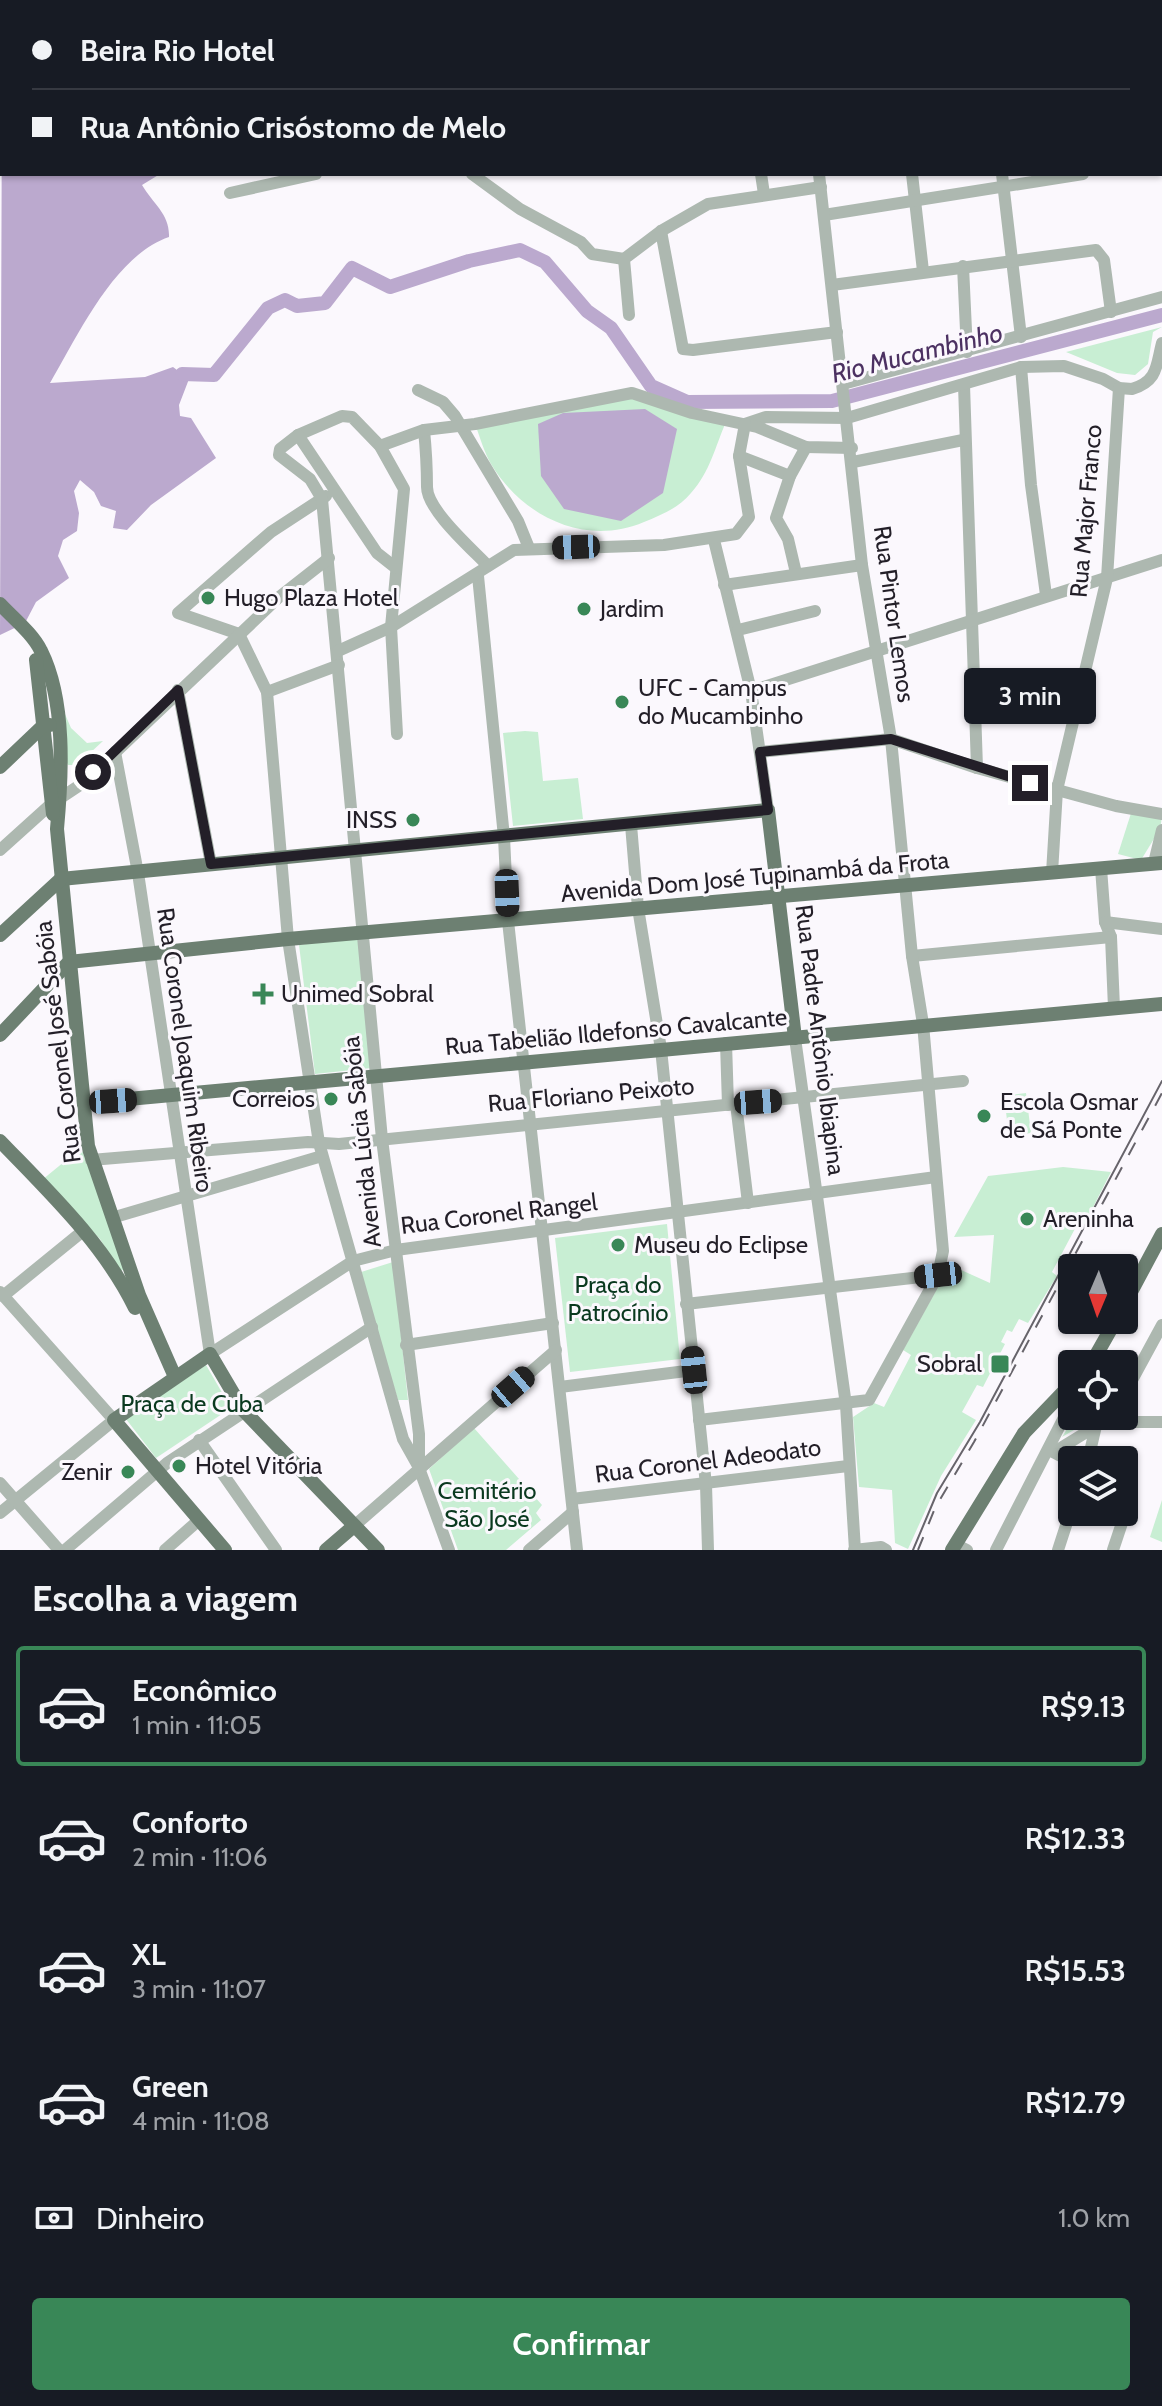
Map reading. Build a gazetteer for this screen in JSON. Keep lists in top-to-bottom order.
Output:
{
  "streets": {
    "main road": [
      "Avenida Dom José Tupinambá da Frota",
      "Rua Tabelião Ildefonso Cavalcante",
      "Rua Padre Antônio Ibiapina",
      "Rua Coronel José Sabóia",
      "Rua Coronel Rangel"
    ],
    "street": [
      "Rua Major Franco",
      "Rua Pintor Lemos",
      "Rua Coronel Joaquim Ribeiro",
      "Rua Floriano Peixoto",
      "Avenida Lúcia Sabóia",
      "Rua Coronel Adeodato"
    ]
  },
  "crossings": [
    ["Rua Major Franco", "Avenida Dom José Tupinambá da Frota"],
    ["Rua Pintor Lemos", "Avenida Dom José Tupinambá da Frota"],
    ["Rua Pintor Lemos", "Rua Tabelião Ildefonso Cavalcante"],
    ["Rua Pintor Lemos", "Rua Padre Antônio Ibiapina"],
    ["Rua Pintor Lemos", "Rua Floriano Peixoto"],
    ["Rua Pintor Lemos", "Rua Coronel Rangel"],
    ["Avenida Dom José Tupinambá da Frota", "Rua Padre Antônio Ibiapina"],
    ["Avenida Dom José Tupinambá da Frota", "Rua Coronel José Sabóia"],
    ["Avenida Dom José Tupinambá da Frota", "Rua Coronel Joaquim Ribeiro"],
    ["Avenida Dom José Tupinambá da Frota", "Avenida Lúcia Sabóia"],
    ["Rua Tabelião Ildefonso Cavalcante", "Rua Padre Antônio Ibiapina"],
    ["Rua Tabelião Ildefonso Cavalcante", "Rua Coronel José Sabóia"],
    ["Rua Tabelião Ildefonso Cavalcante", "Rua Coronel Joaquim Ribeiro"],
    ["Rua Tabelião Ildefonso Cavalcante", "Avenida Lúcia Sabóia"],
    ["Rua Padre Antônio Ibiapina", "Rua Floriano Peixoto"],
    ["Rua Padre Antônio Ibiapina", "Rua Coronel Rangel"],
    ["Rua Padre Antônio Ibiapina", "Rua Coronel Adeodato"],
    ["Rua Coronel José Sabóia", "Rua Coronel Rangel"],
    ["Rua Coronel Joaquim Ribeiro", "Rua Coronel Rangel"],
    ["Rua Floriano Peixoto", "Avenida Lúcia Sabóia"],
    ["Avenida Lúcia Sabóia", "Rua Coronel Rangel"]
  ],
  "water": ["Rio Mucambinho"],
  "parks": ["Praça do Patrocínio", "Praça de Cuba", "Cemitério São José"],
  "places": {
    "other": [
      "Hugo Plaza Hotel",
      "Jardim",
      "UFC - Campus do Mucambinho",
      "INSS",
      "Correios",
      "Escola Osmar de Sá Ponte",
      "Areninha",
      "Museu do Eclipse",
      "Hotel Vitória",
      "Zenir"
    ],
    "health": ["Unimed Sobral"],
    "transit": ["Sobral"]
  },
  "north": "bottom",
  "page": {
    "banner": ["Beira Rio Hotel", "Rua Antônio Crisóstomo de Melo"],
    "bubble": "3 min",
    "heading": "Escolha a viagem",
    "list": [
      {
        "name": "Econômico",
        "note": "1 min · 11:05",
        "value": "R$9.13"
      },
      {
        "name": "Conforto",
        "note": "2 min · 11:06",
        "value": "R$12.33"
      },
      {
        "name": "XL",
        "note": "3 min · 11:07",
        "value": "R$15.53"
      },
      {
        "name": "Green",
        "note": "4 min · 11:08",
        "value": "R$12.79"
      }
    ],
    "pay": ["Dinheiro", "1.0 km"],
    "buttons": "Confirmar"
  }
}
